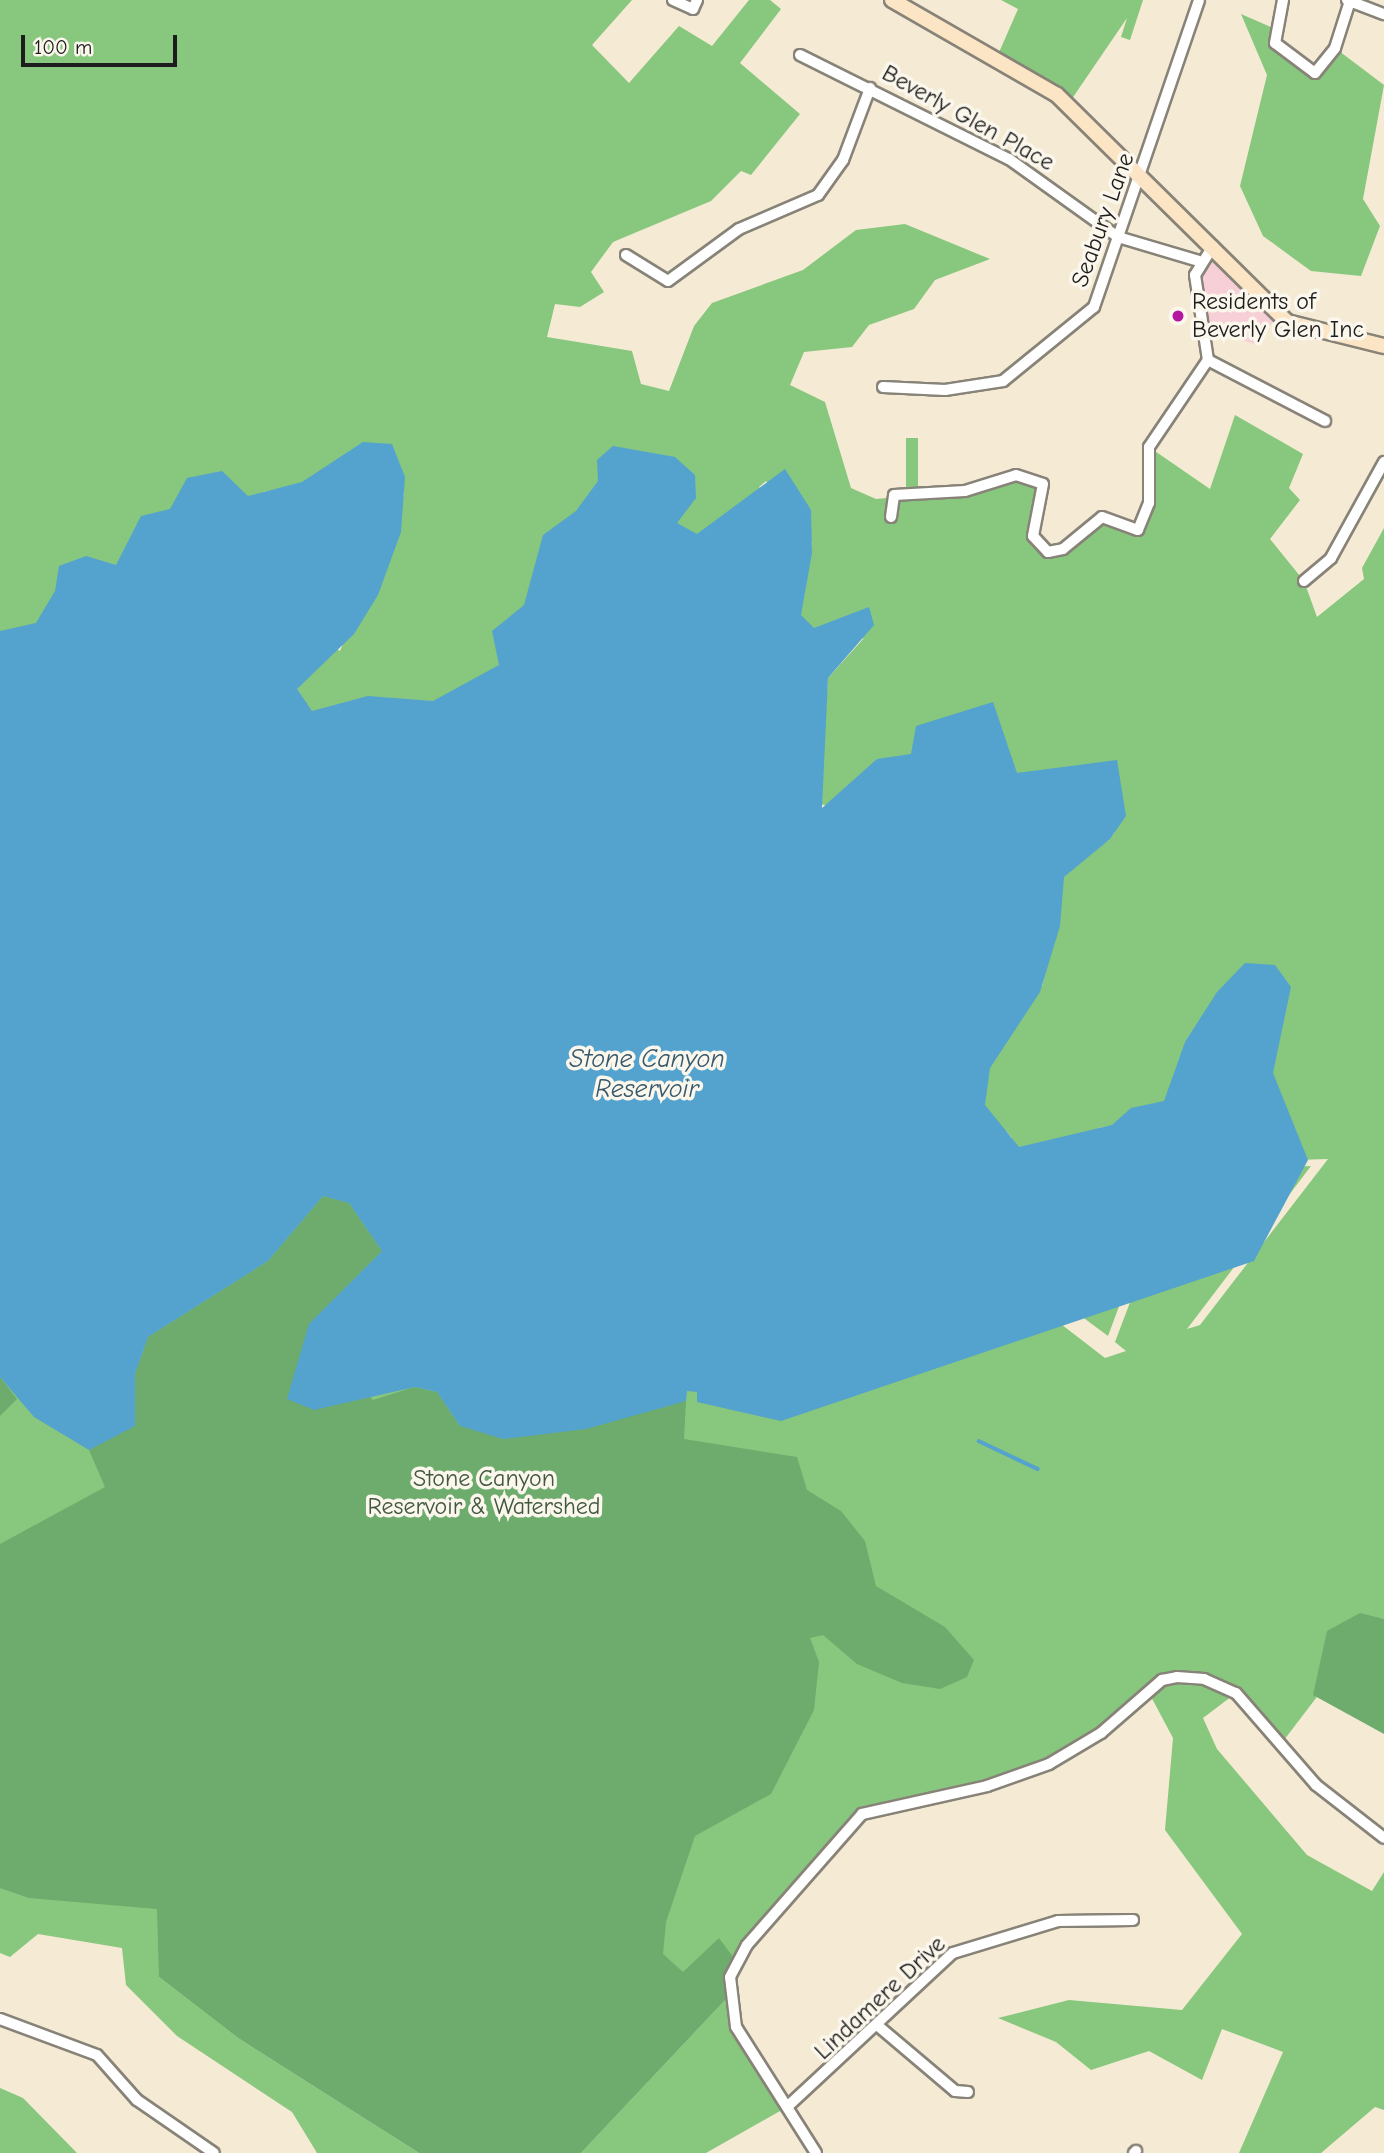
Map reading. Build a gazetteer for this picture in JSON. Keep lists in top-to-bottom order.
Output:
{
  "streets": {
    "street": ["Beverly Glen Place", "Seabury Lane", "Lindamere Drive"]
  },
  "crossings": [
    ["Beverly Glen Place", "Seabury Lane"]
  ],
  "water": ["Stone Canyon Reservoir"],
  "parks": ["Stone Canyon Reservoir & Watershed"],
  "places": ["Residents of Beverly Glen Inc"],
  "scale_bar": "100 m"
}
